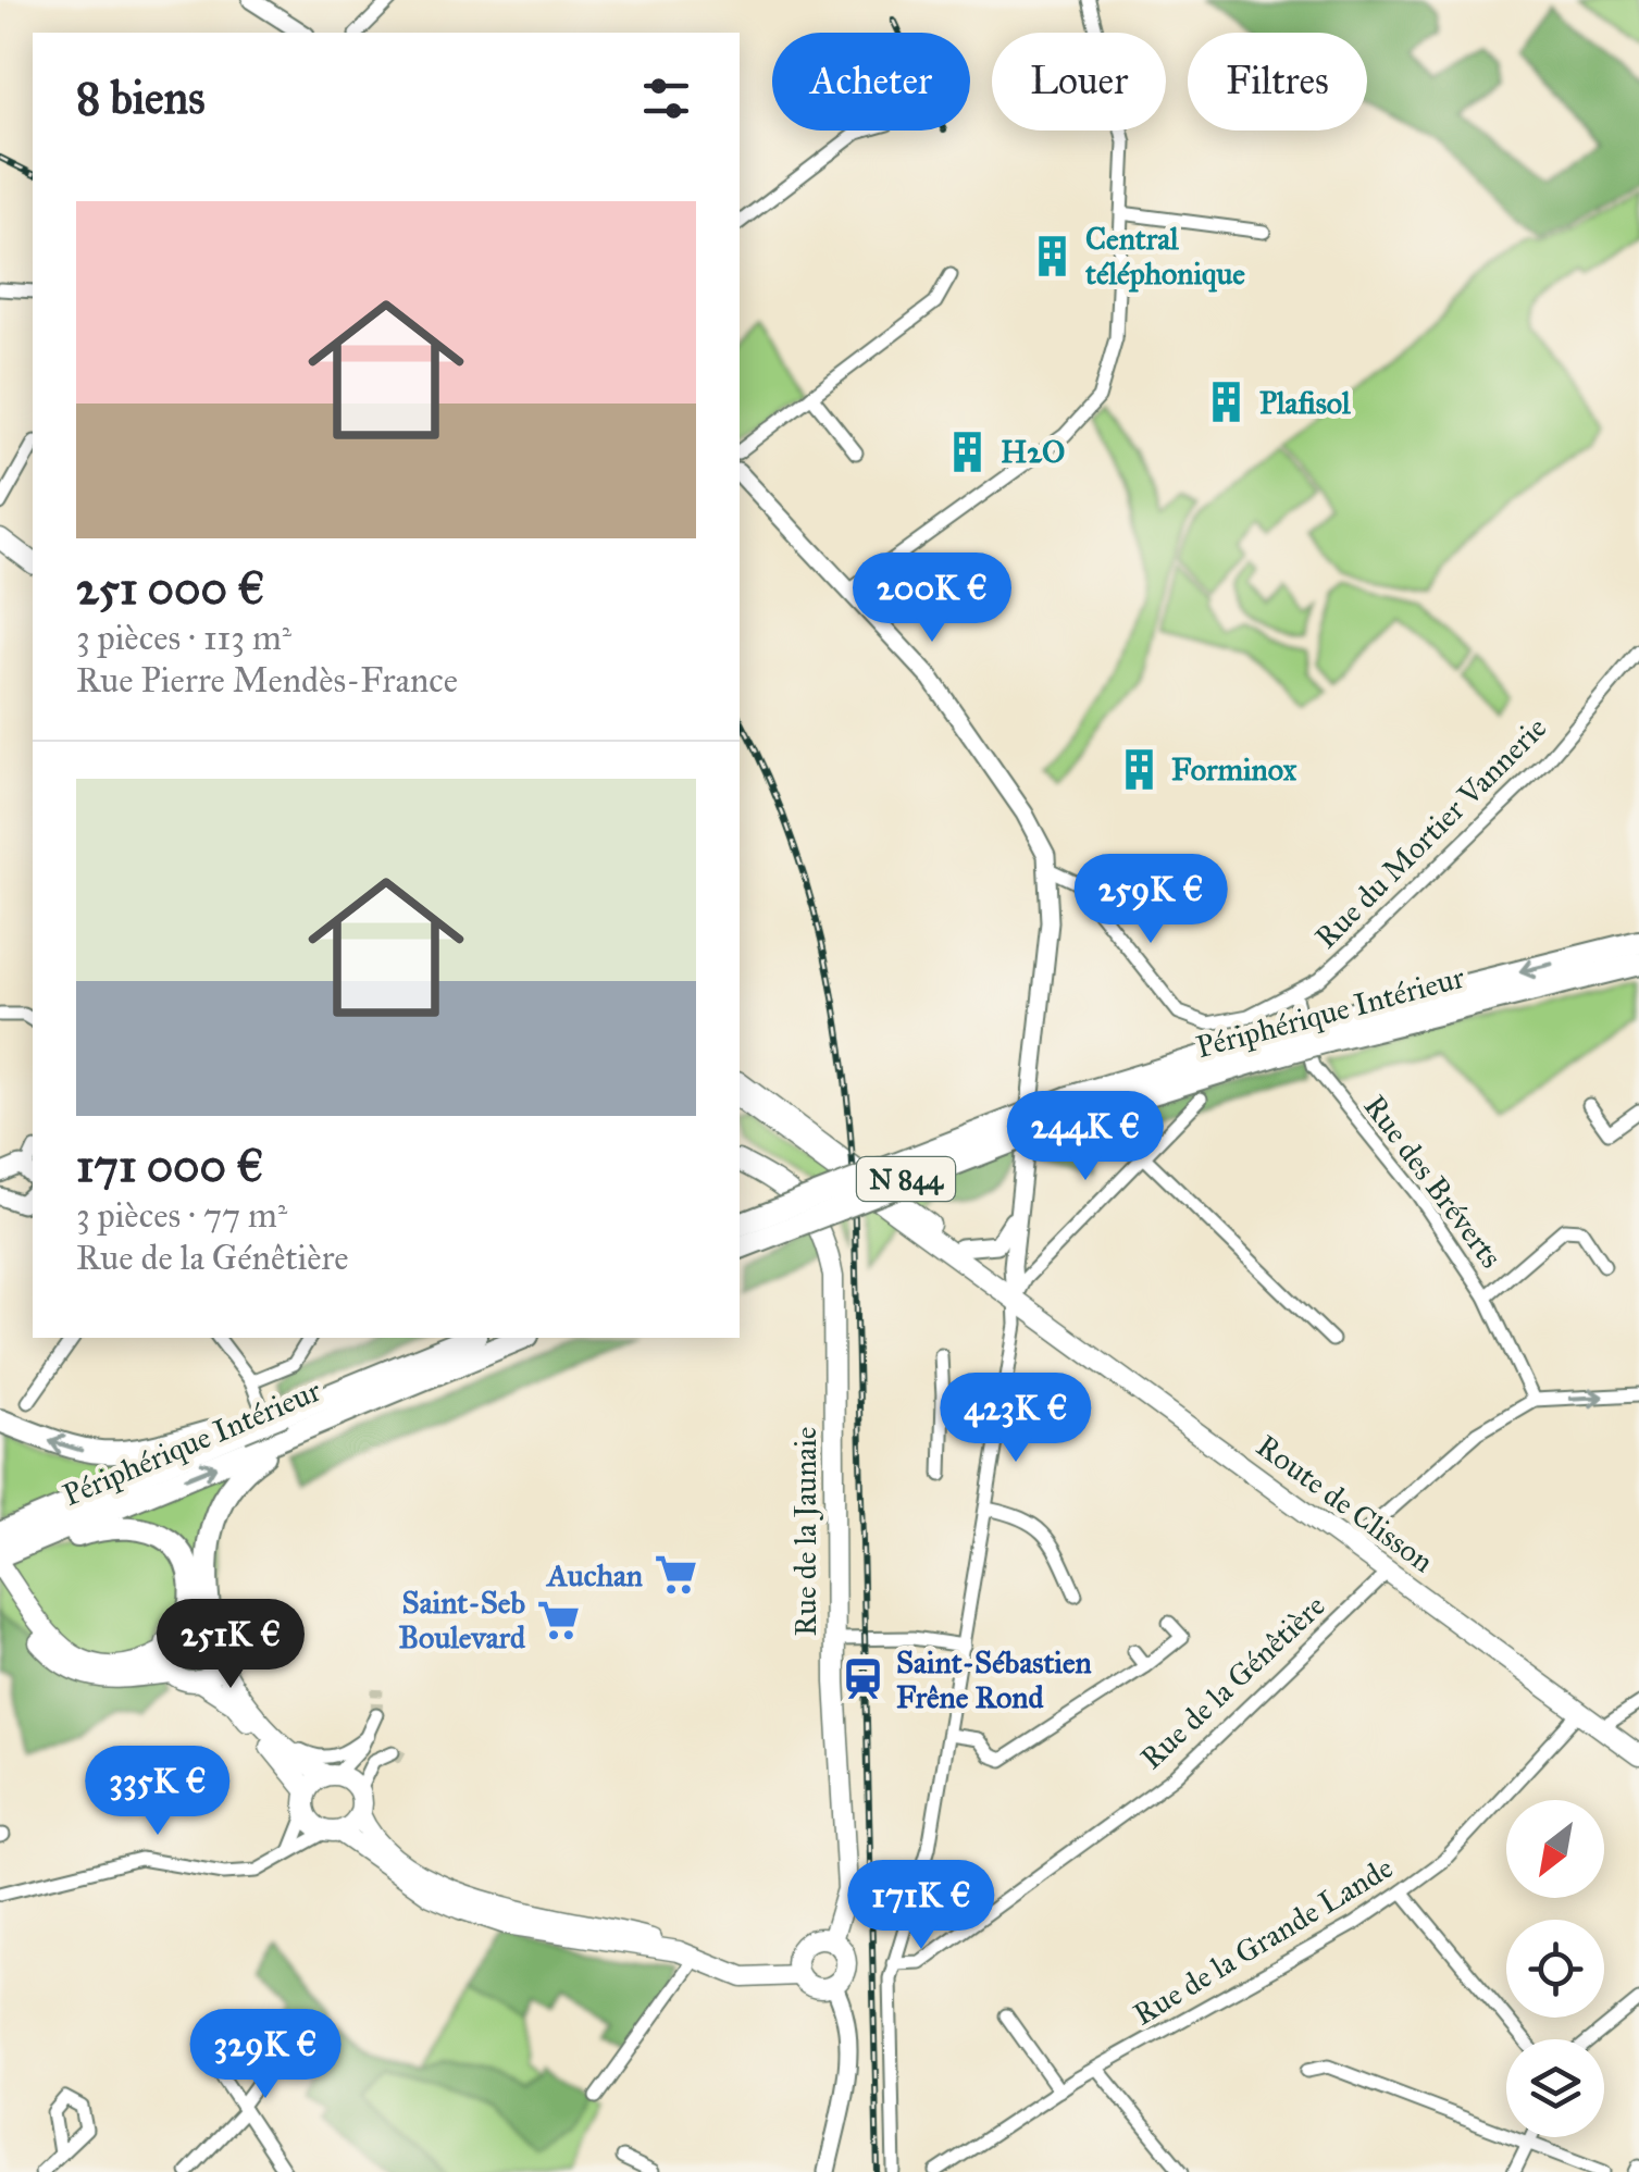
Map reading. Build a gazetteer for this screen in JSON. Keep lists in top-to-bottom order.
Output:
{
  "streets": {
    "highway": ["Périphérique Intérieur", "N 844"],
    "main road": ["Route de Clisson", "Rue de la Jaunaie"],
    "street": [
      "Rue du Mortier Vannerie",
      "Rue des Bréverts",
      "Rue de la Génêtière",
      "Rue de la Grande Lande"
    ]
  },
  "crossings": [
    ["Rue du Mortier Vannerie", "Rue des Bréverts"],
    ["Périphérique Intérieur", "N 844"],
    ["Route de Clisson", "Rue de la Génêtière"],
    ["Route de Clisson", "Rue de la Grande Lande"]
  ],
  "places": {
    "building": [
      "Central téléphonique",
      "Plafisol",
      "H2O",
      "Forminox"
    ],
    "supermarket": ["Auchan", "Saint-Seb Boulevard"],
    "station": ["Saint-Sébastien Frêne Rond"]
  },
  "north": "bottom left",
  "page": {
    "chip": ["Acheter", "Louer", "Filtres"],
    "heading": "8 biens",
    "list": [
      {
        "name": "251 000 €",
        "note": "3 pièces · 113 m² · Rue Pierre Mendès-France"
      },
      {
        "name": "171 000 €",
        "note": "3 pièces · 77 m² · Rue de la Génêtière"
      }
    ],
    "price": [
      "200K €",
      "259K €",
      "244K €",
      "423K €",
      "251K €",
      "335K €",
      "171K €",
      "329K €"
    ]
  }
}
